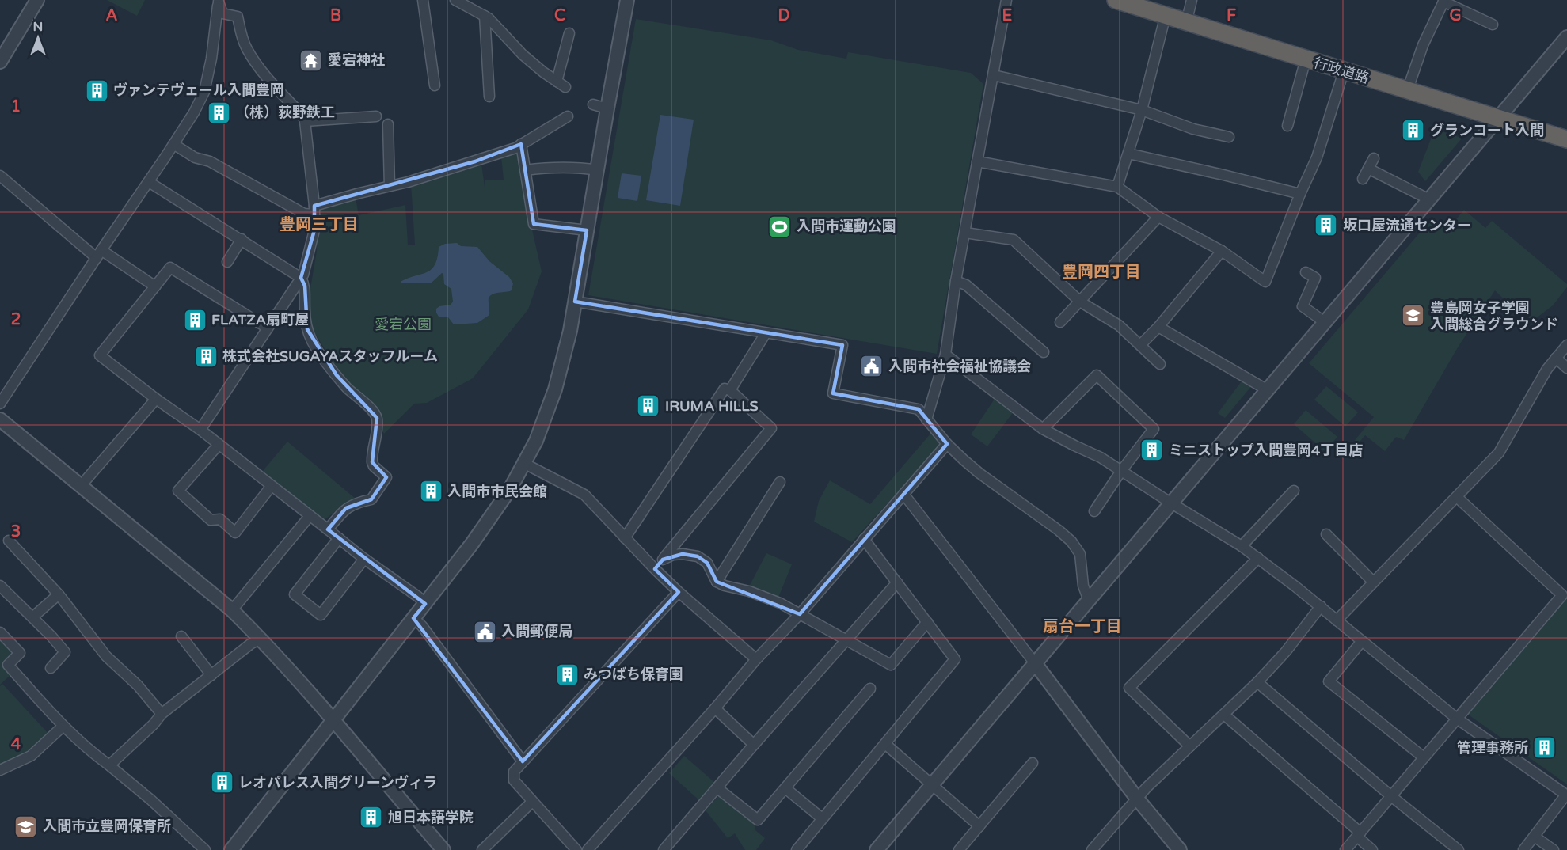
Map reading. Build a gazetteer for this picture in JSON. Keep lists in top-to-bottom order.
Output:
{
  "streets": {
    "highway": ["行政道路"]
  },
  "districts": ["豊岡三丁目", "豊岡四丁目", "扇台一丁目"],
  "parks": ["愛宕公園"],
  "places": {
    "temple": ["愛宕神社"],
    "building": [
      "ヴァンテヴェール入間豊岡",
      "（株）荻野鉄工",
      "グランコート入間",
      "坂口屋流通センター",
      "FLATZA扇町屋",
      "株式会社SUGAYAスタッフルーム",
      "IRUMA HILLS",
      "ミニストップ入間豊岡4丁目店",
      "入間市市民会館",
      "みつばち保育園",
      "管理事務所",
      "レオパレス入間グリーンヴィラ",
      "旭日本語学院"
    ],
    "sports": ["入間市運動公園"],
    "school or university": ["豊島岡女子学園 入間総合グラウンド", "入間市立豊岡保育所"],
    "public building": ["入間市社会福祉協議会", "入間郵便局"]
  },
  "north": "top",
  "grid": {
    "columns": [
      "A",
      "B",
      "C",
      "D",
      "E",
      "F",
      "G"
    ],
    "rows": [
      "1",
      "2",
      "3",
      "4"
    ]
  }
}
